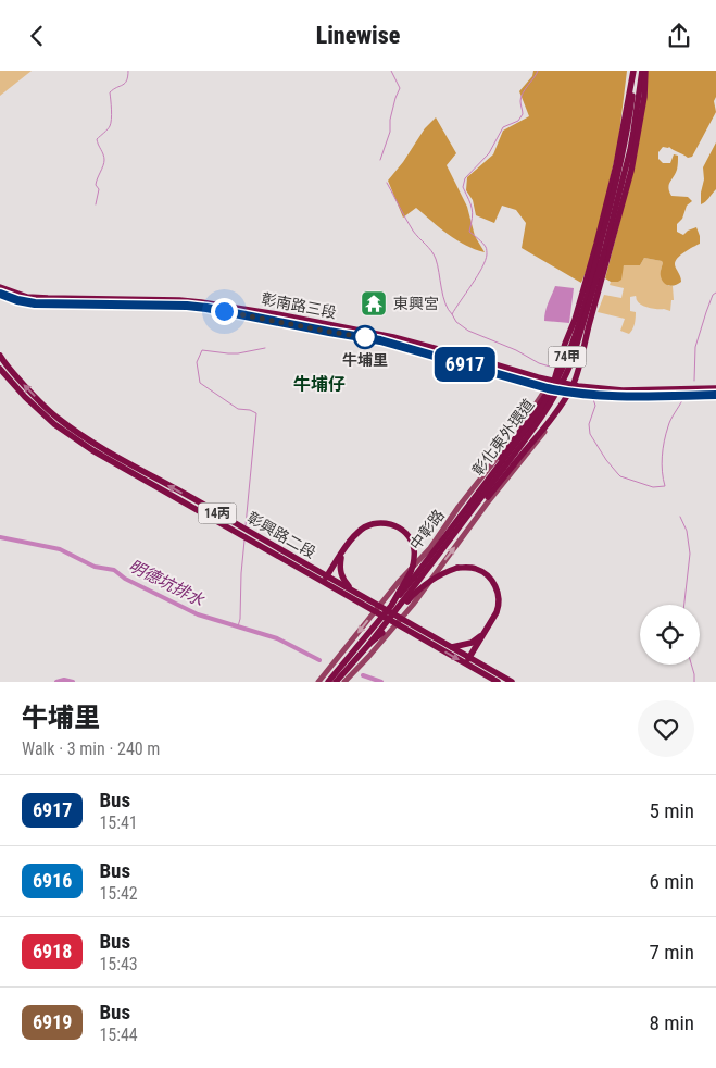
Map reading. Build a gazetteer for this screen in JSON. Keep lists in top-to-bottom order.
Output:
{
  "streets": {
    "main road": [
      "彰南路三段",
      "74甲",
      "彰化東外環道",
      "14丙",
      "彰興路二段"
    ],
    "street": ["中彰路"]
  },
  "crossings": [
    ["彰南路三段", "74甲"],
    ["彰南路三段", "彰化東外環道"],
    ["彰南路三段", "中彰路"],
    ["74甲", "彰化東外環道"],
    ["彰化東外環道", "中彰路"],
    ["中彰路", "彰興路二段"]
  ],
  "districts": ["牛埔仔"],
  "water": ["明德坑排水"],
  "places": {
    "temple": ["東興宮"],
    "other": ["牛埔里"]
  },
  "lines": ["bus line 6917"],
  "page": {
    "header": "Linewise",
    "on_map": "6917",
    "heading": ["牛埔里", "Walk · 3 min · 240 m"],
    "list": [
      {
        "mark": "6917",
        "name": "Bus",
        "note": "15:41",
        "value": "5 min"
      },
      {
        "mark": "6916",
        "name": "Bus",
        "note": "15:42",
        "value": "6 min"
      },
      {
        "mark": "6918",
        "name": "Bus",
        "note": "15:43",
        "value": "7 min"
      },
      {
        "mark": "6919",
        "name": "Bus",
        "note": "15:44",
        "value": "8 min"
      }
    ]
  }
}
